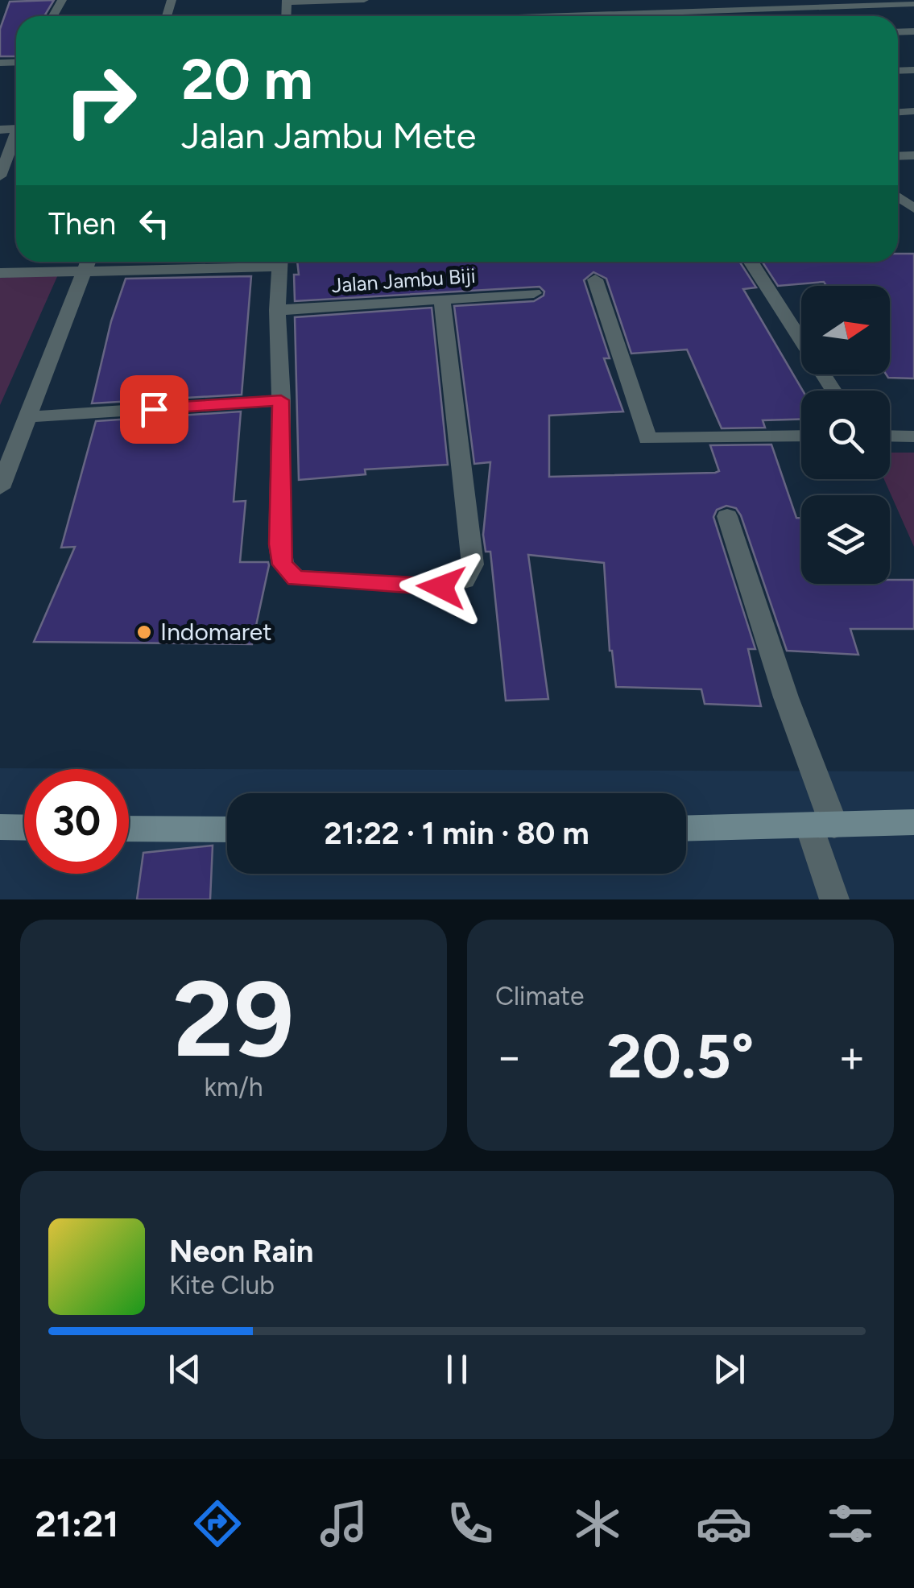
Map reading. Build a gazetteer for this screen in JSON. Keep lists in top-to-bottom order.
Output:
{
  "streets": {
    "street": ["Jalan Jambu Biji"]
  },
  "places": ["Indomaret"],
  "north": "right",
  "page": {
    "turn": ["20 m", "Jalan Jambu Mete"],
    "then": "Then",
    "limit": "30",
    "trip": "21:22 · 1 min · 80 m",
    "tile": [
      ["29", "km/h"],
      "Climate"
    ],
    "heat": ["−", "20.5°", "+"],
    "song": ["Neon Rain", "Kite Club"],
    "tabs": "21:21"
  }
}
